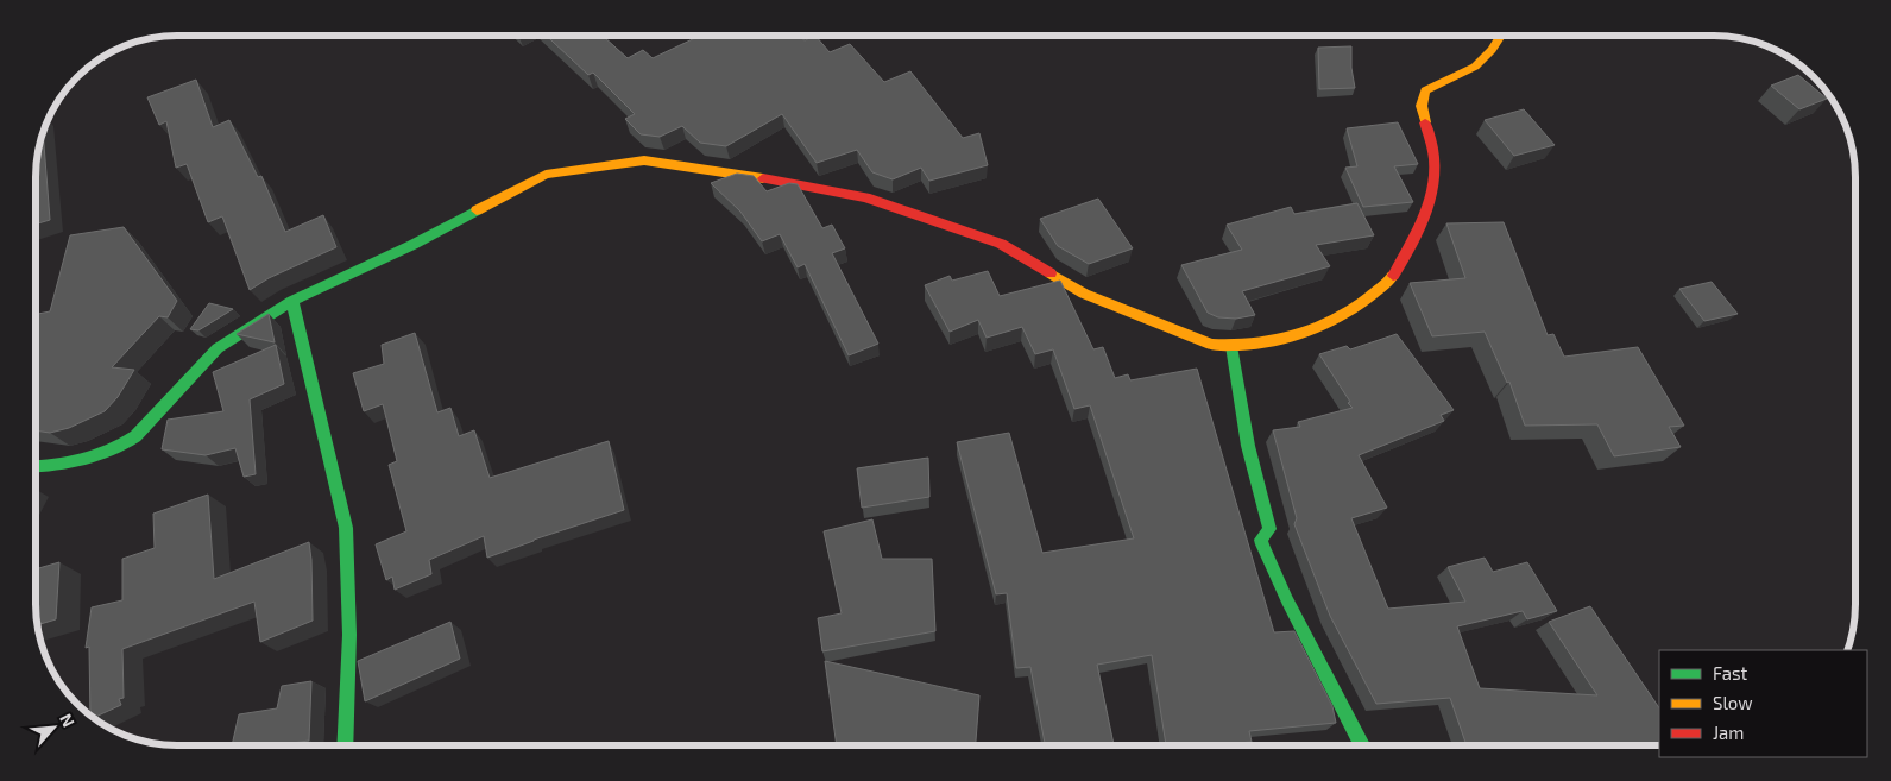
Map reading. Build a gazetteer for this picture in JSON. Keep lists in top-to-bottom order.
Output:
{
  "legend": ["Fast", "Slow", "Jam"],
  "north": "top right"
}
